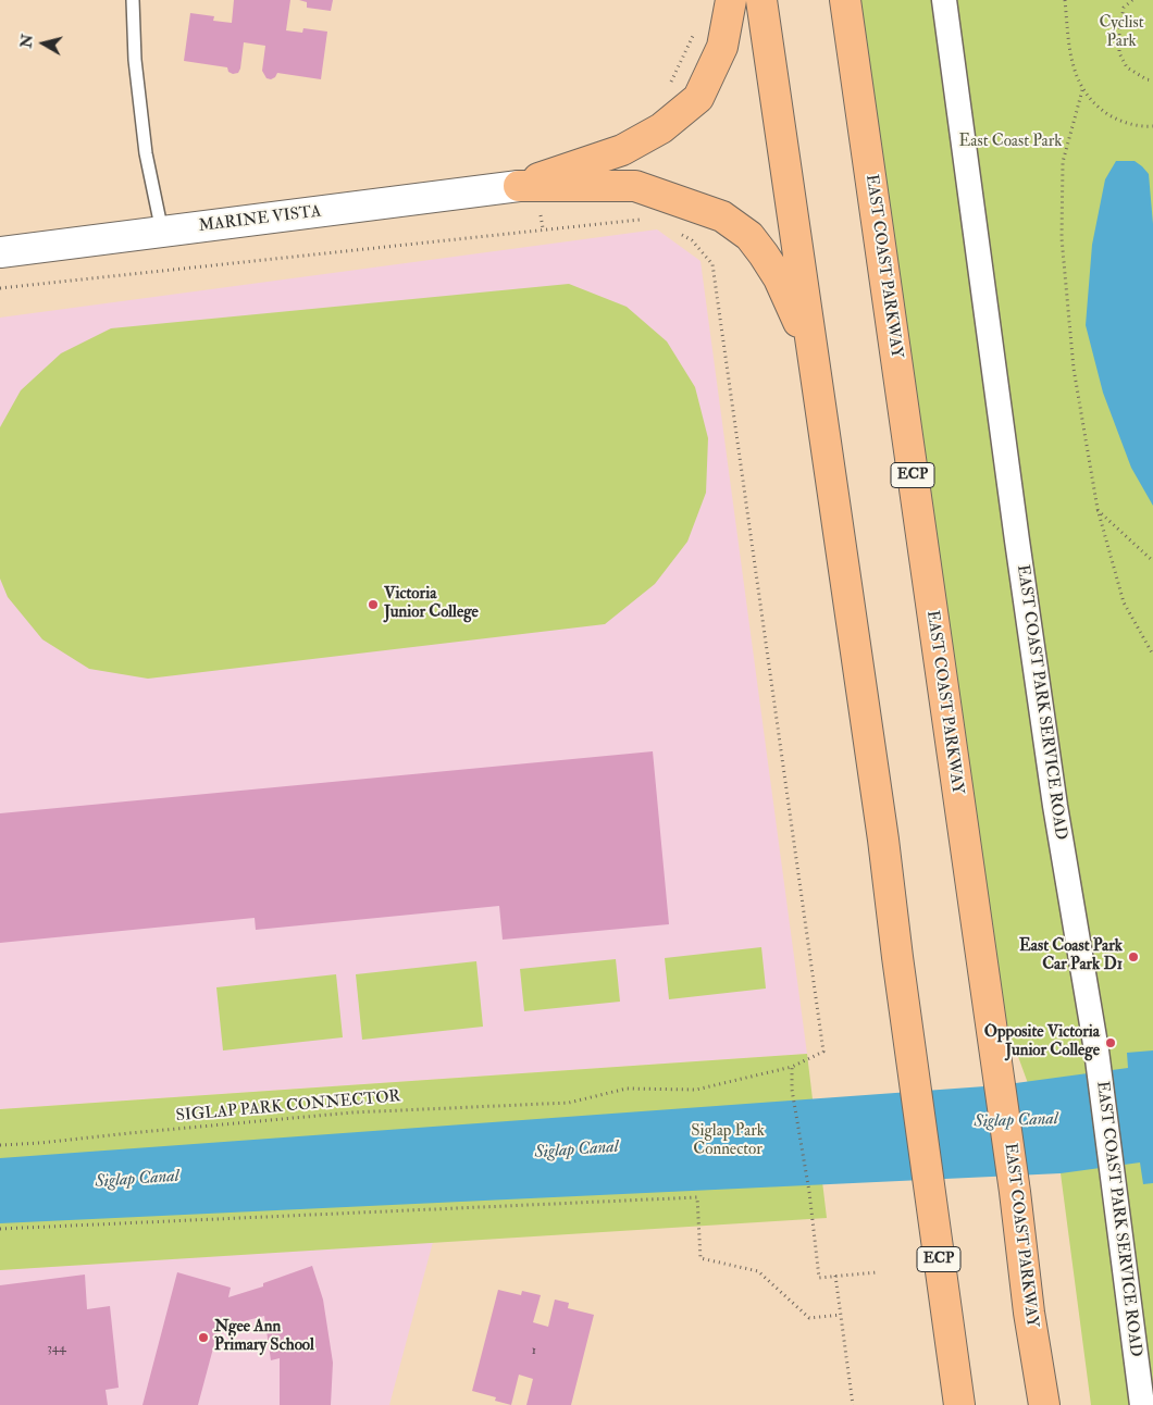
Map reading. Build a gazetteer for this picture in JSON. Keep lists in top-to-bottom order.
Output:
{
  "streets": {
    "highway": ["EAST COAST PARKWAY", "ECP"],
    "street": ["MARINE VISTA", "EAST COAST PARK SERVICE ROAD"],
    "path": ["SIGLAP PARK CONNECTOR"]
  },
  "water": ["Siglap Canal"],
  "parks": ["Cyclist Park", "East Coast Park", "Siglap Park Connector"],
  "places": [
    "Victoria Junior College",
    "East Coast Park Car Park D1",
    "Opposite Victoria Junior College",
    "Ngee Ann Primary School"
  ],
  "house_numbers": ["344", "1"],
  "north": "left"
}
